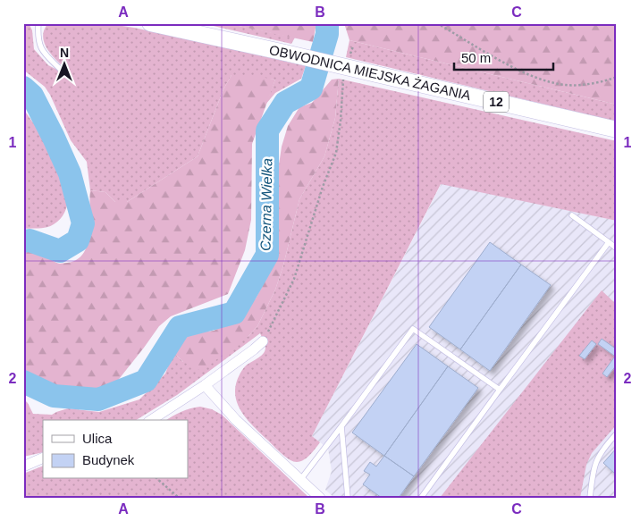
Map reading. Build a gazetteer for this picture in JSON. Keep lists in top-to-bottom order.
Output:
{
  "streets": {
    "main road": ["OBWODNICA MIEJSKA ŻAGANIA", "12"]
  },
  "water": ["Czerna Wielka"],
  "legend": ["Ulica", "Budynek"],
  "scale_bar": "50 m",
  "north": "top",
  "grid": {
    "columns": ["A", "B", "C"],
    "rows": ["1", "2"]
  }
}
